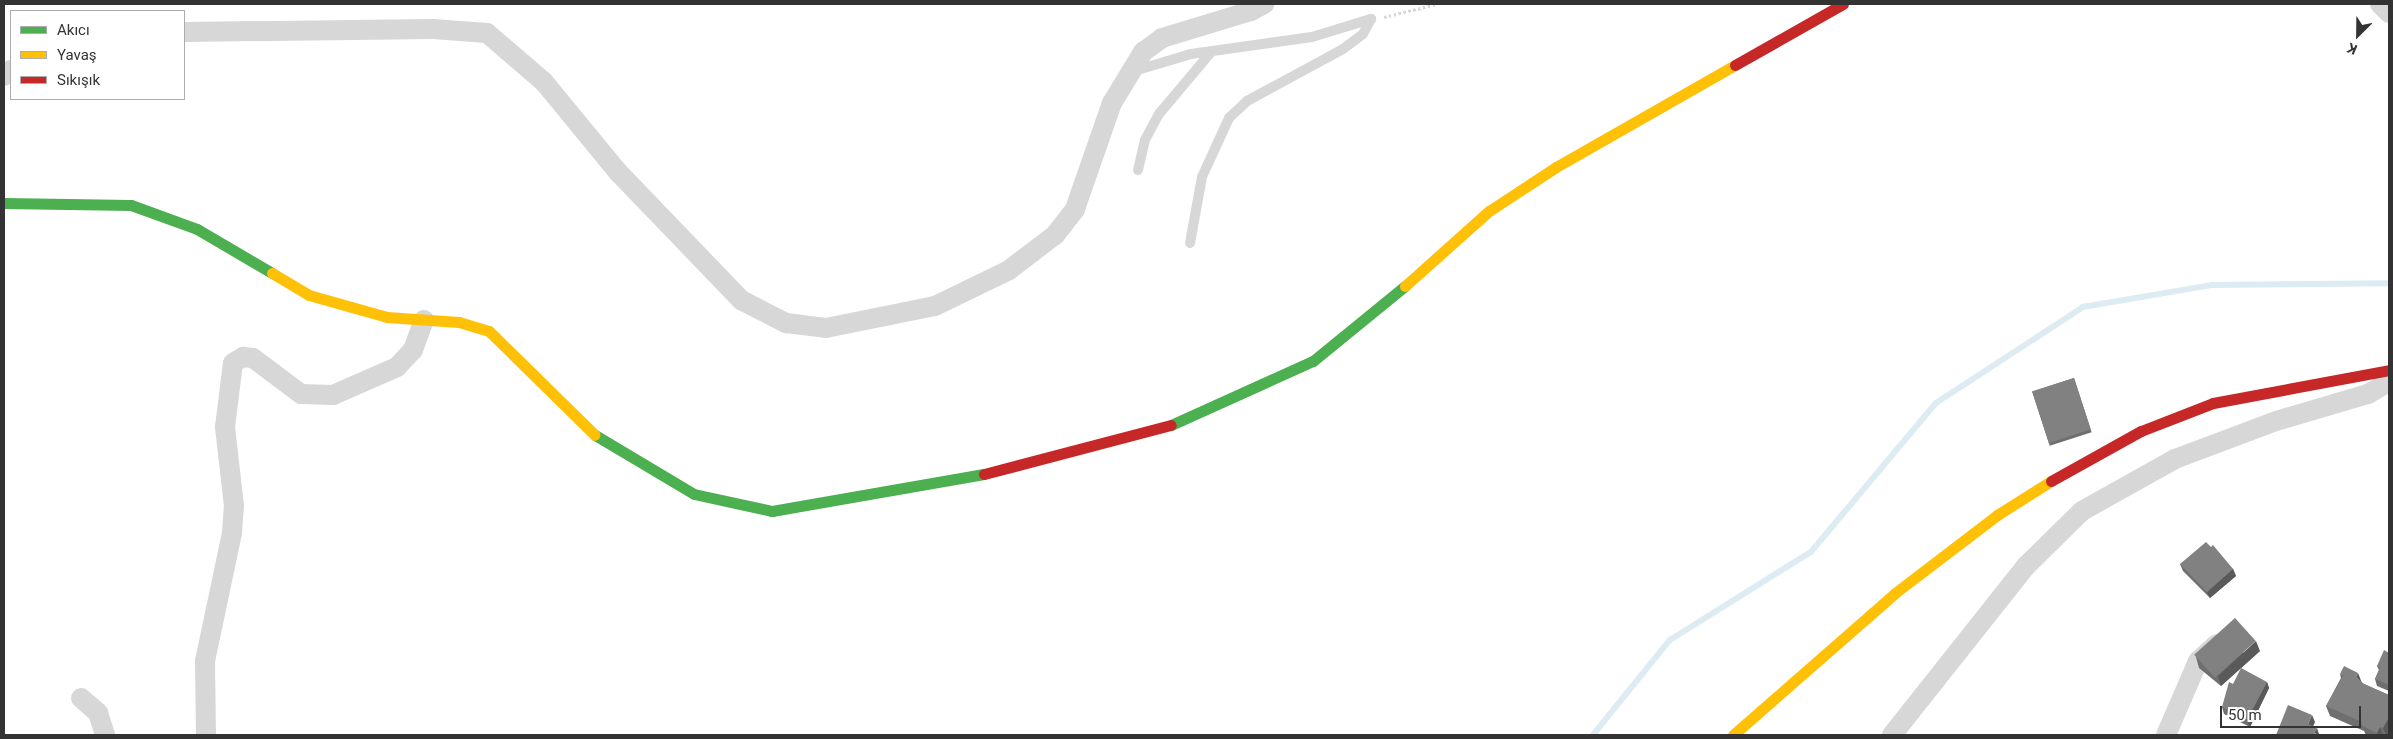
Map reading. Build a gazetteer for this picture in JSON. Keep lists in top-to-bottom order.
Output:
{
  "legend": ["Akıcı", "Yavaş", "Sıkışık"],
  "scale_bar": "50 m",
  "north": "bottom left"
}
